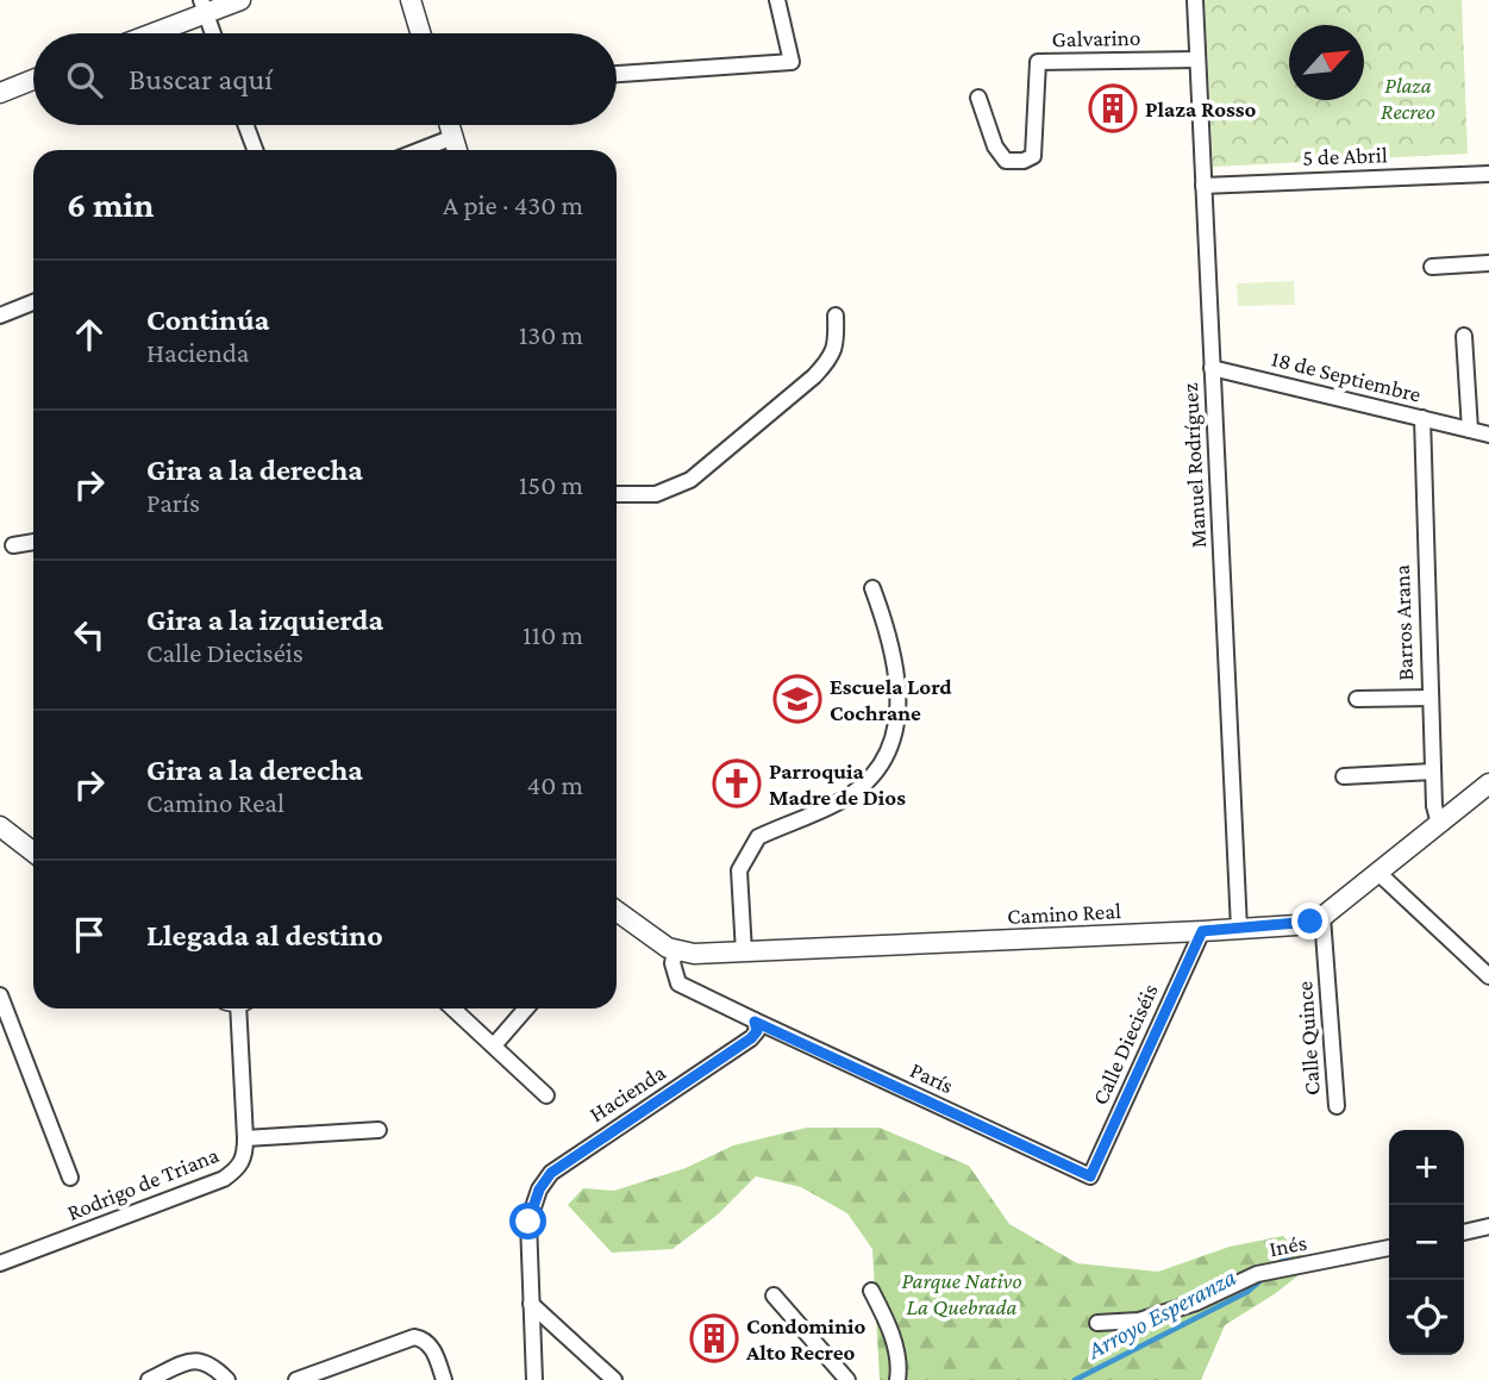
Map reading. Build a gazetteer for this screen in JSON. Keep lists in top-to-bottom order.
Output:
{
  "streets": {
    "street": [
      "Galvarino",
      "5 de Abril",
      "18 de Septiembre",
      "Manuel Rodríguez",
      "Barros Arana",
      "Camino Real",
      "Calle Quince",
      "Calle Dieciséis",
      "París",
      "Hacienda",
      "Rodrigo de Triana",
      "Inés"
    ]
  },
  "crossings": [
    ["Galvarino", "Manuel Rodríguez"],
    ["5 de Abril", "Manuel Rodríguez"],
    ["18 de Septiembre", "Manuel Rodríguez"],
    ["18 de Septiembre", "Barros Arana"],
    ["Manuel Rodríguez", "Camino Real"],
    ["Barros Arana", "Camino Real"],
    ["Camino Real", "Calle Quince"],
    ["Camino Real", "Calle Dieciséis"],
    ["Calle Dieciséis", "París"],
    ["París", "Hacienda"]
  ],
  "water": ["Arroyo Esperanza"],
  "parks": ["Plaza Recreo", "Parque Nativo La Quebrada"],
  "places": {
    "building": ["Plaza Rosso", "Condominio Alto Recreo"],
    "school or university": ["Escuela Lord Cochrane"],
    "church": ["Parroquia Madre de Dios"]
  },
  "north": "top right",
  "page": {
    "search": "Buscar aquí",
    "heading": ["6 min", "A pie · 430 m"],
    "list": [
      ["Continúa", "Hacienda", "130 m"],
      ["Gira a la derecha", "París", "150 m"],
      ["Gira a la izquierda", "Calle Dieciséis", "110 m"],
      ["Gira a la derecha", "Camino Real", "40 m"],
      "Llegada al destino"
    ],
    "map_buttons": ["+", "−"]
  }
}
